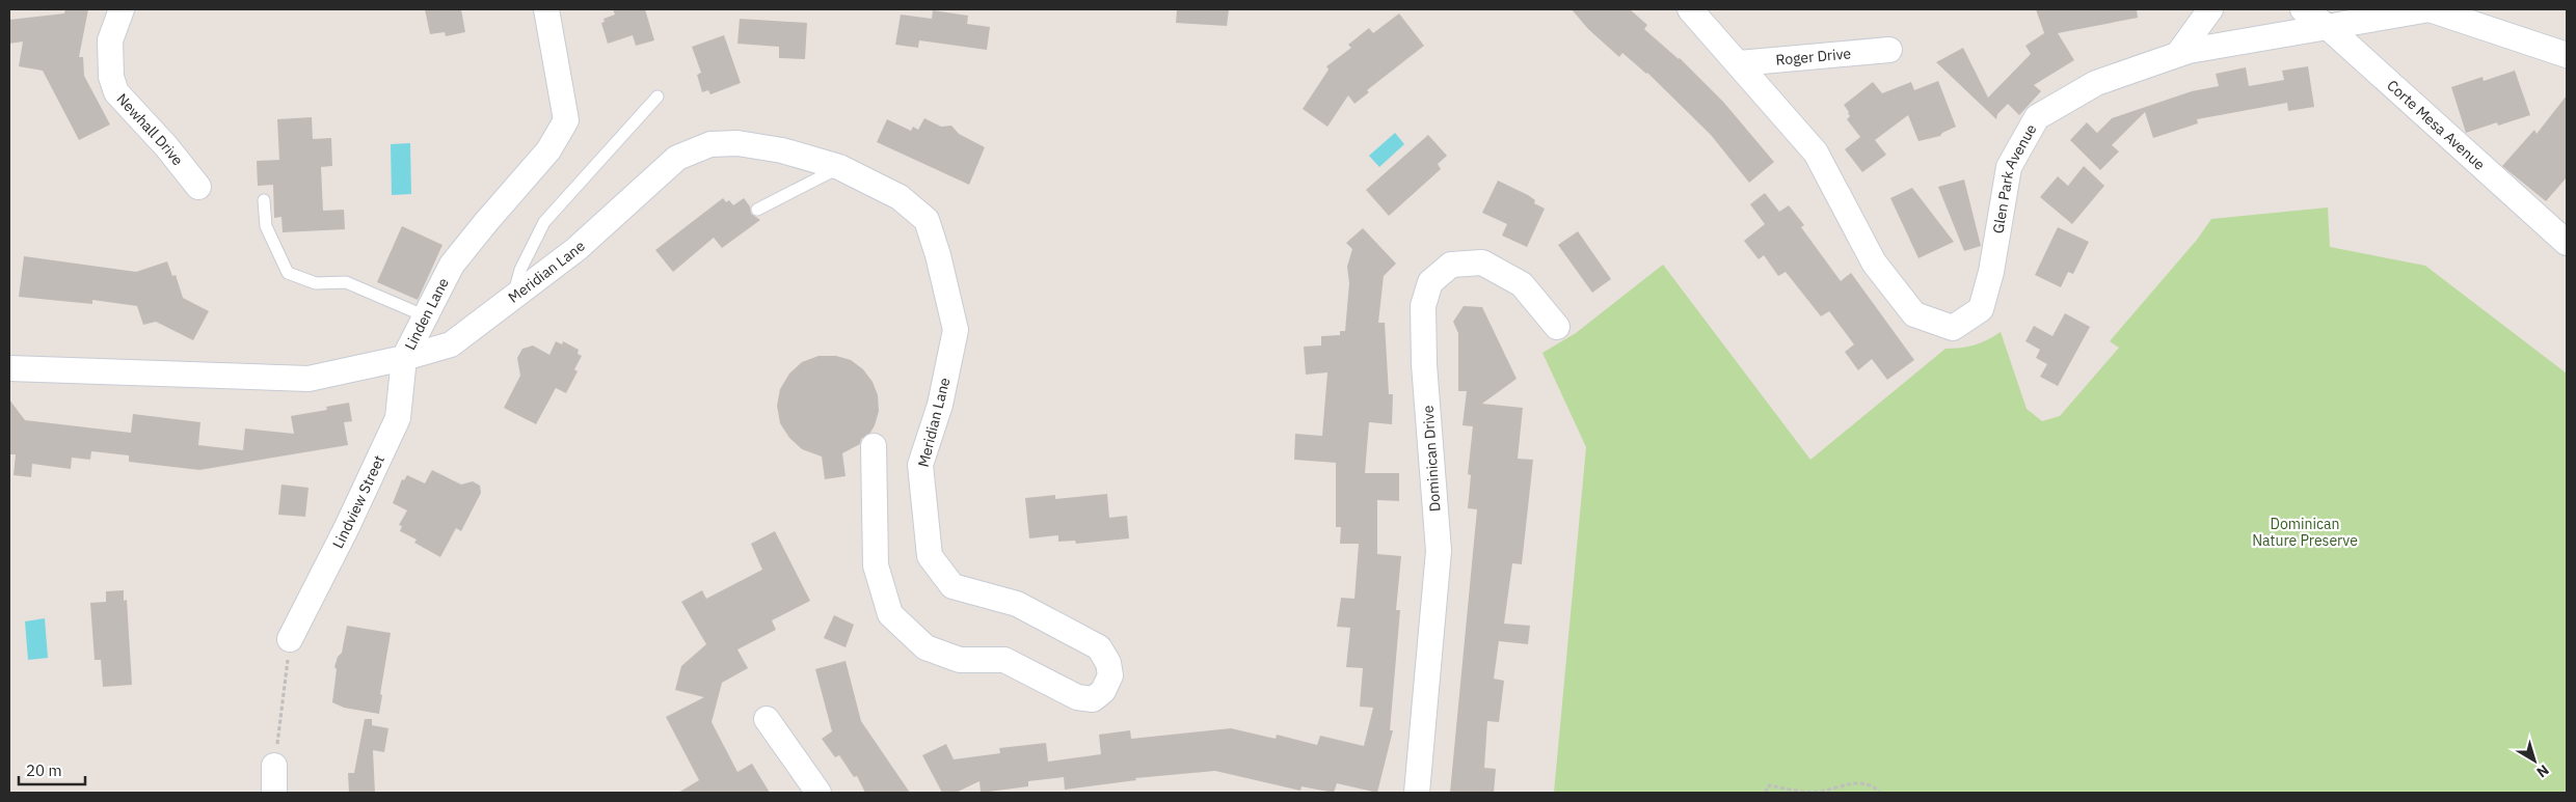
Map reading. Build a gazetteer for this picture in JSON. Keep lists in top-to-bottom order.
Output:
{
  "streets": {
    "street": [
      "Roger Drive",
      "Corte Mesa Avenue",
      "Newhall Drive",
      "Glen Park Avenue",
      "Meridian Lane",
      "Linden Lane",
      "Dominican Drive",
      "Lindview Street"
    ]
  },
  "crossings": [
    ["Roger Drive", "Glen Park Avenue"],
    ["Corte Mesa Avenue", "Glen Park Avenue"],
    ["Meridian Lane", "Linden Lane"],
    ["Meridian Lane", "Lindview Street"],
    ["Linden Lane", "Lindview Street"]
  ],
  "parks": ["Dominican Nature Preserve"],
  "scale_bar": "20 m",
  "north": "bottom right"
}
